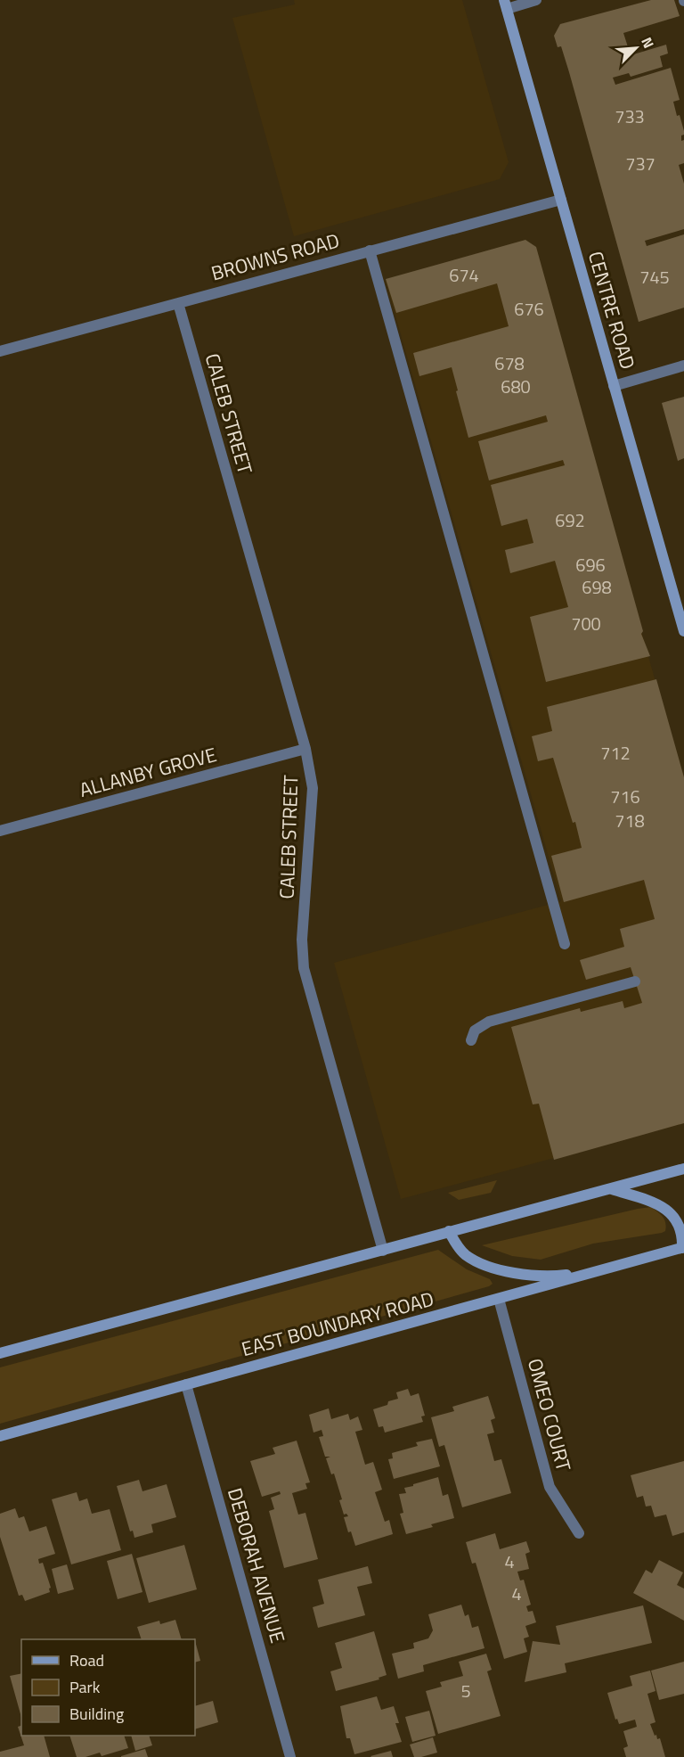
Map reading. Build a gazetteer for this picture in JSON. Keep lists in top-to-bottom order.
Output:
{
  "streets": {
    "main road": ["CENTRE ROAD", "EAST BOUNDARY ROAD"],
    "street": [
      "BROWNS ROAD",
      "CALEB STREET",
      "ALLANBY GROVE",
      "OMEO COURT",
      "DEBORAH AVENUE"
    ]
  },
  "crossings": [
    ["BROWNS ROAD", "CENTRE ROAD"],
    ["BROWNS ROAD", "CALEB STREET"],
    ["CALEB STREET", "ALLANBY GROVE"],
    ["EAST BOUNDARY ROAD", "OMEO COURT"],
    ["EAST BOUNDARY ROAD", "DEBORAH AVENUE"]
  ],
  "house_numbers": [
    "733",
    "737",
    "674",
    "745",
    "676",
    "678",
    "680",
    "692",
    "696",
    "698",
    "700",
    "712",
    "716",
    "718",
    "4",
    "4",
    "5"
  ],
  "legend": ["Road", "Park", "Building"],
  "north": "top right"
}
